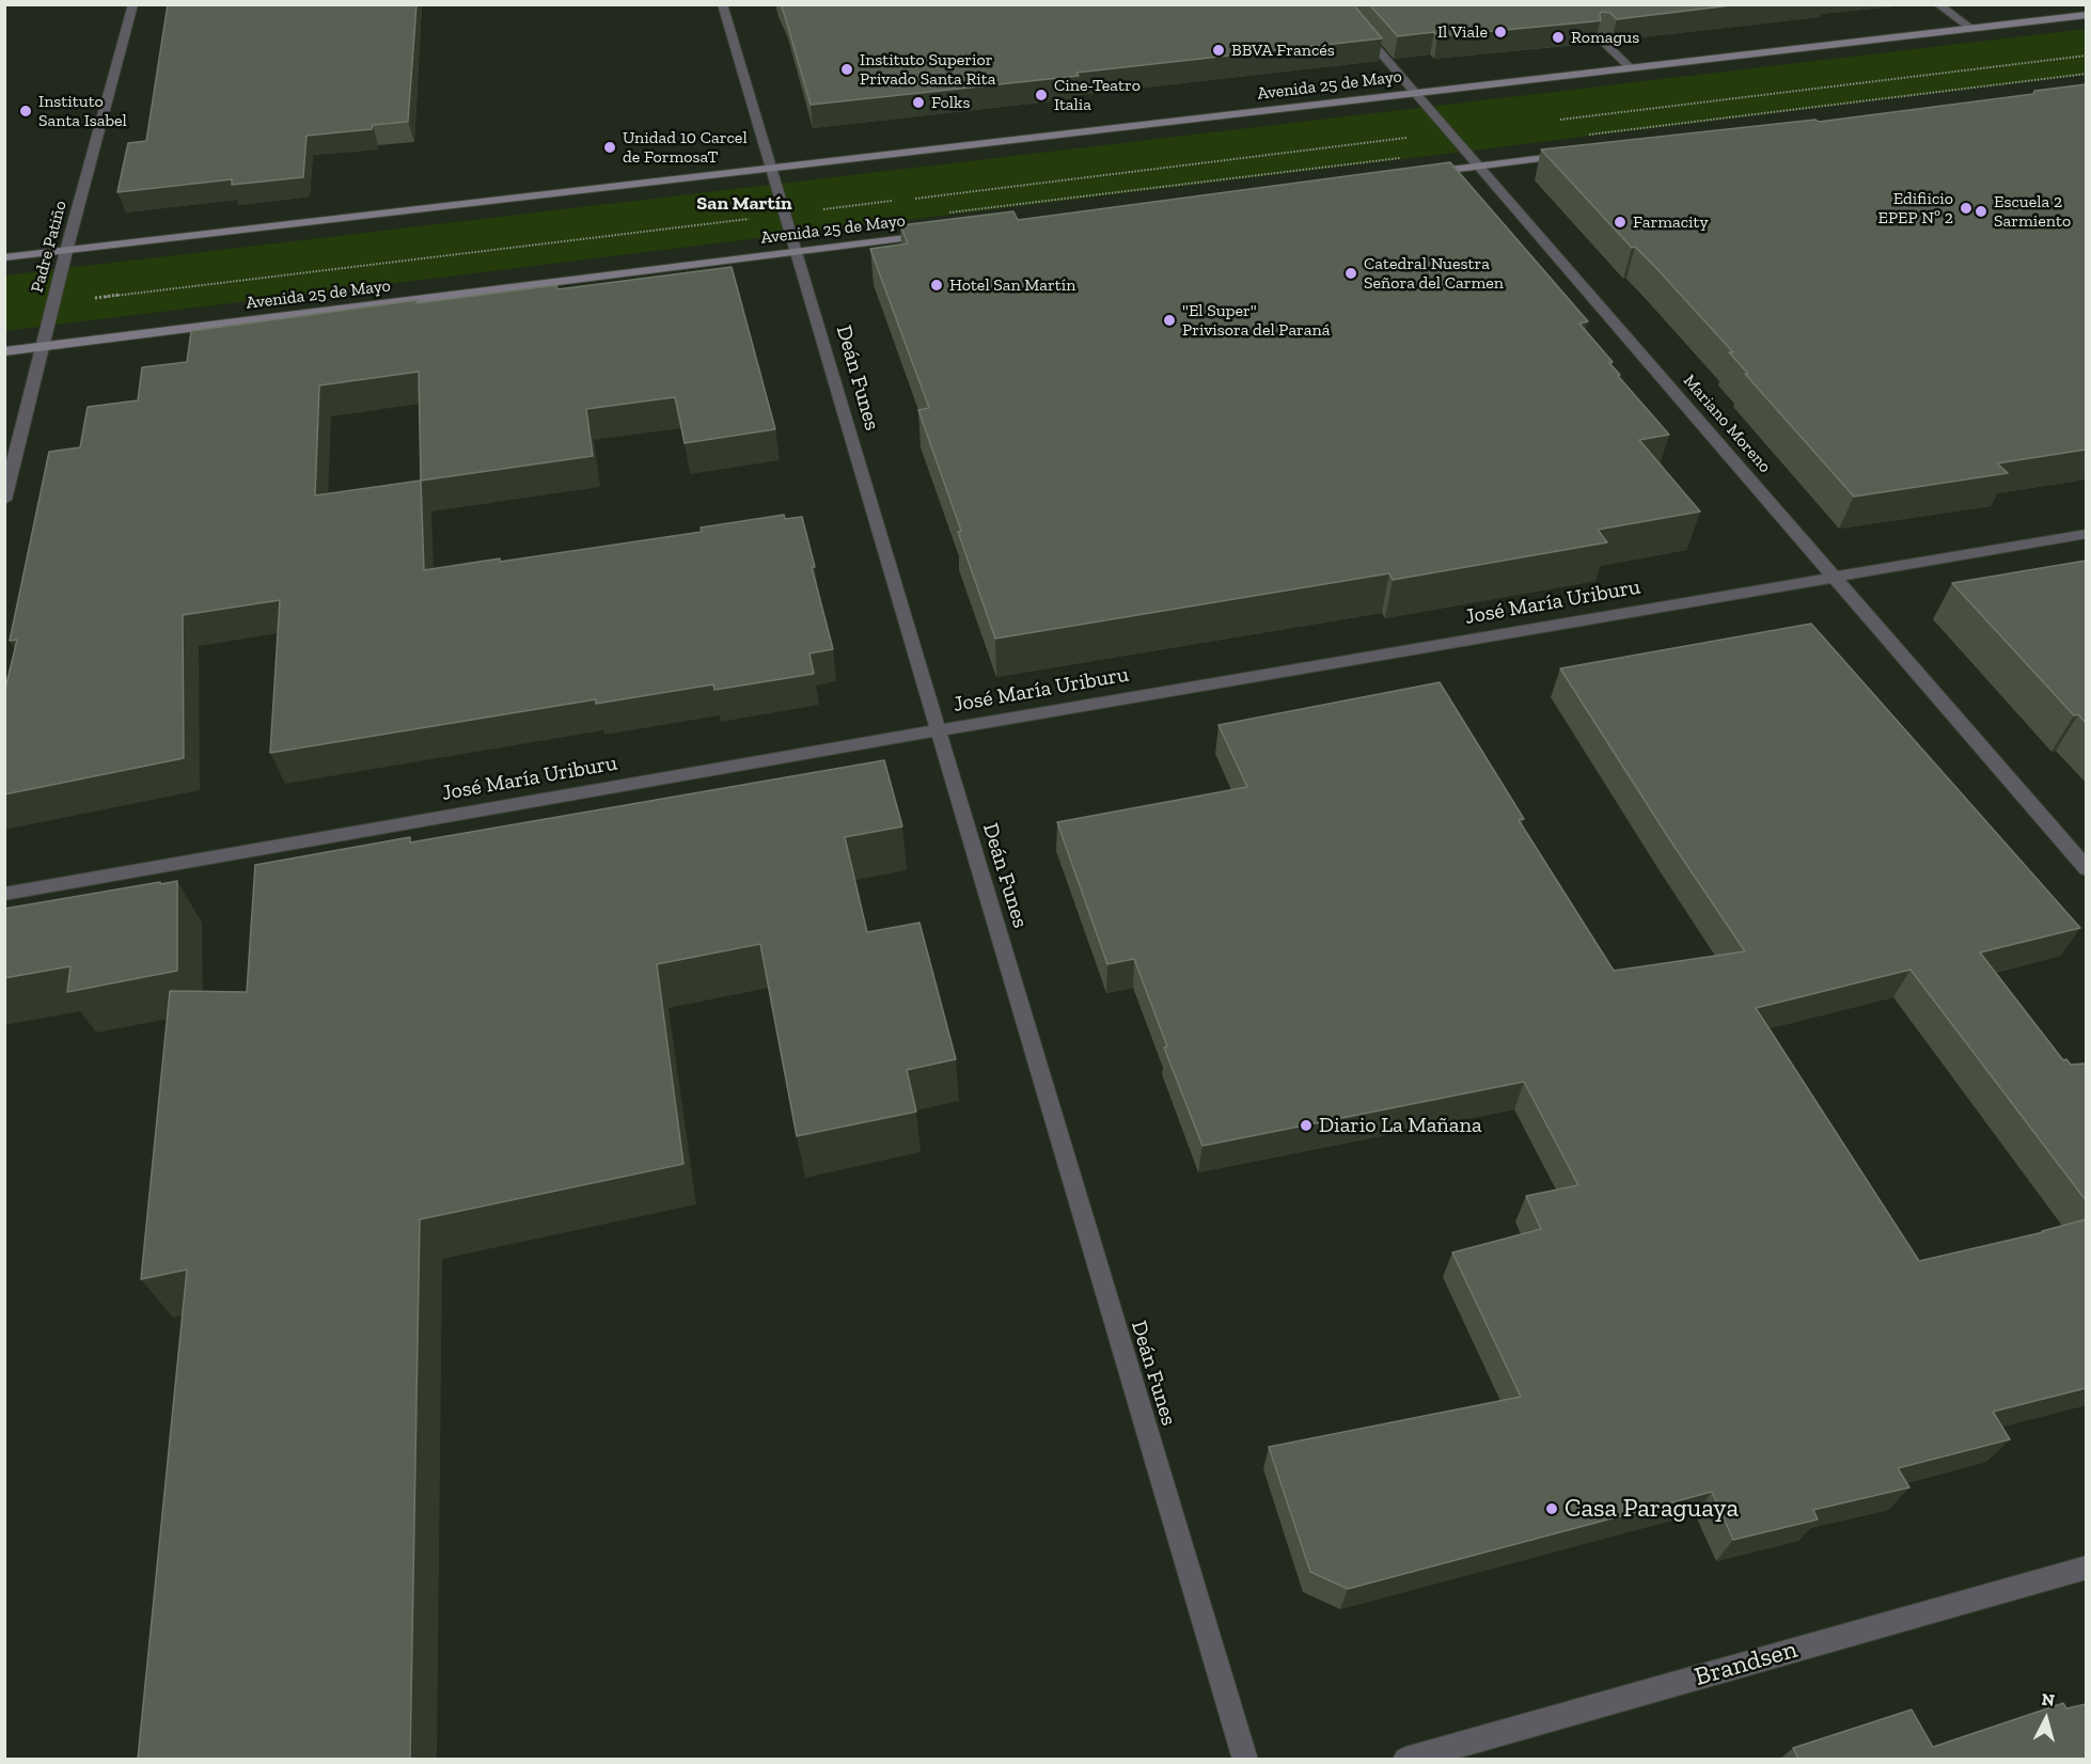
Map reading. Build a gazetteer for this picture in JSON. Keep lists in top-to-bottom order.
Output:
{
  "streets": {
    "main road": ["Avenida 25 de Mayo"],
    "street": [
      "Padre Patiño",
      "Deán Funes",
      "Mariano Moreno",
      "José María Uriburu",
      "Brandsen"
    ]
  },
  "crossings": [
    ["Avenida 25 de Mayo", "Padre Patiño"],
    ["Avenida 25 de Mayo", "Deán Funes"],
    ["Avenida 25 de Mayo", "Mariano Moreno"],
    ["Deán Funes", "José María Uriburu"],
    ["Mariano Moreno", "José María Uriburu"]
  ],
  "districts": ["San Martín"],
  "places": [
    "Il Viale",
    "Romagus",
    "BBVA Francés",
    "Instituto Superior Privado Santa Rita",
    "Cine-Teatro Italia",
    "Folks",
    "Instituto Santa Isabel",
    "Unidad 10 Carcel de FormosaT",
    "Edifiicio EPEP Nº 2",
    "Escuela 2 Sarmiento",
    "Farmacity",
    "Catedral Nuestra Señora del Carmen",
    "Hotel San Martín",
    "\"El Super\" Privisora del Paraná",
    "Diario La Mañana",
    "Casa Paraguaya"
  ],
  "north": "top"
}
